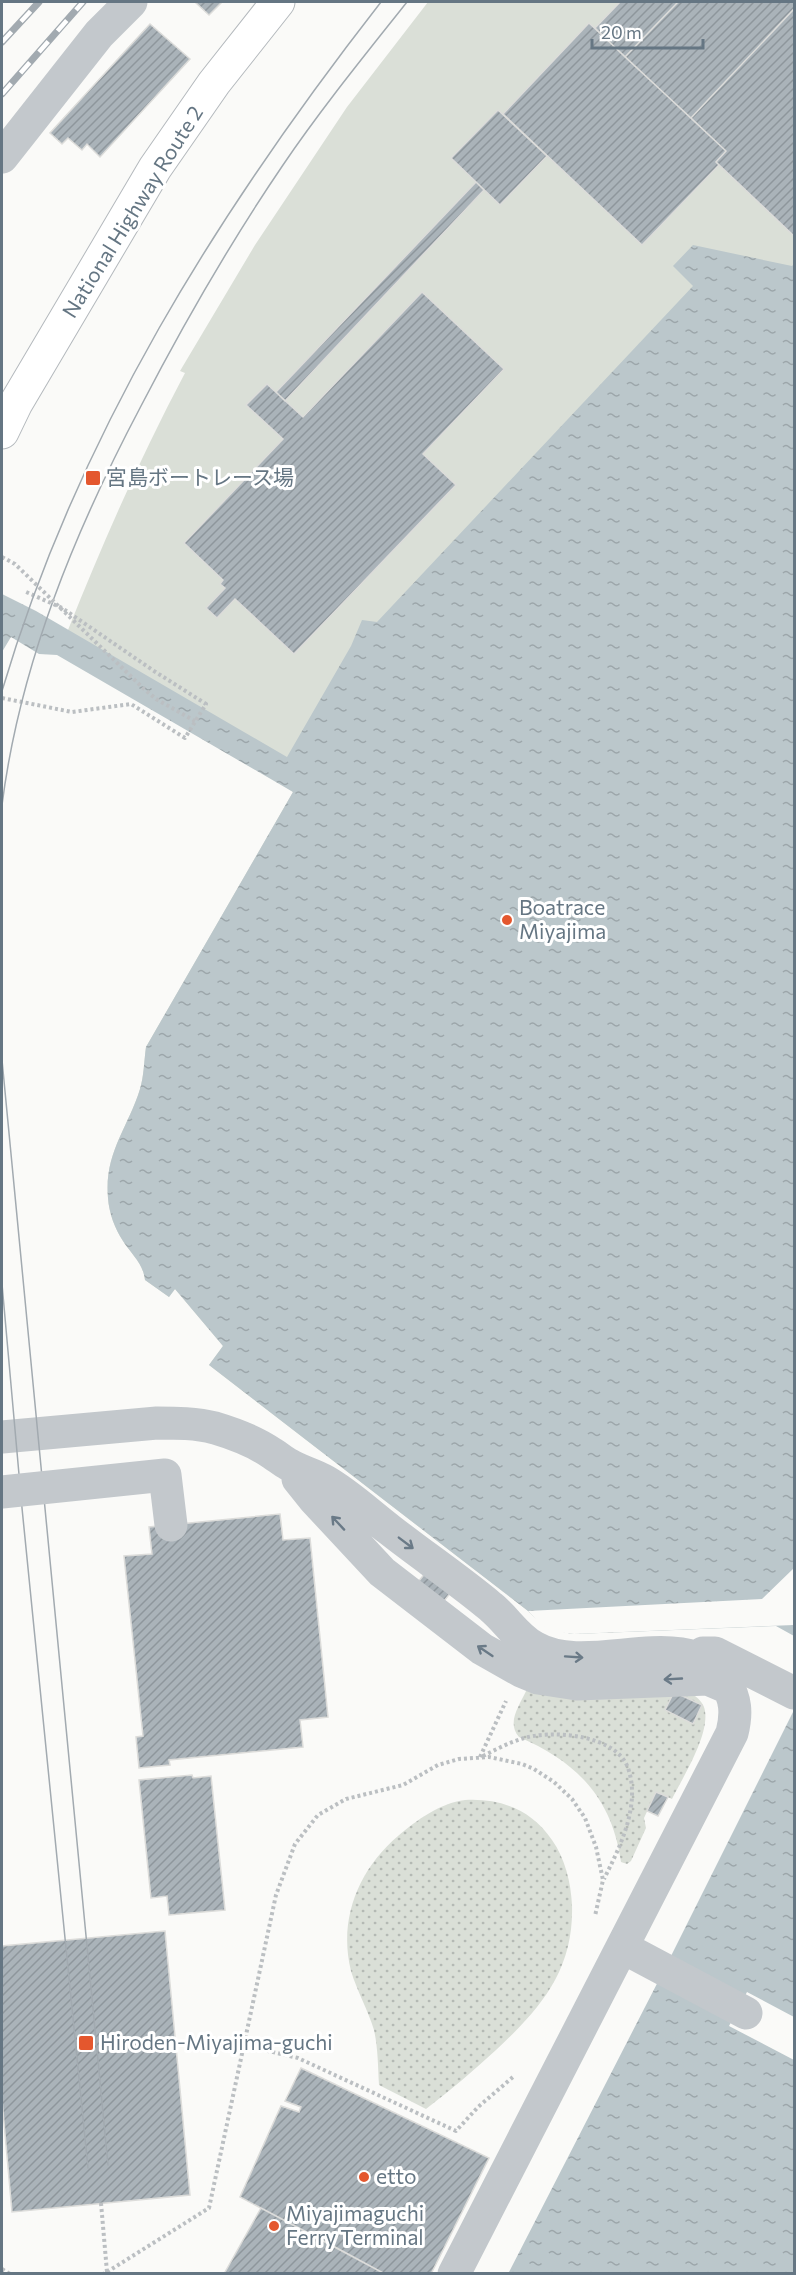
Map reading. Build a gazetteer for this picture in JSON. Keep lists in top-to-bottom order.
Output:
{
  "streets": {
    "highway": ["National Highway Route 2"]
  },
  "places": {
    "transit": ["宮島ボートレース場", "Hiroden-Miyajima-guchi"],
    "other": ["Boatrace Miyajima", "etto", "Miyajimaguchi Ferry Terminal"]
  },
  "scale_bar": "20 m"
}
